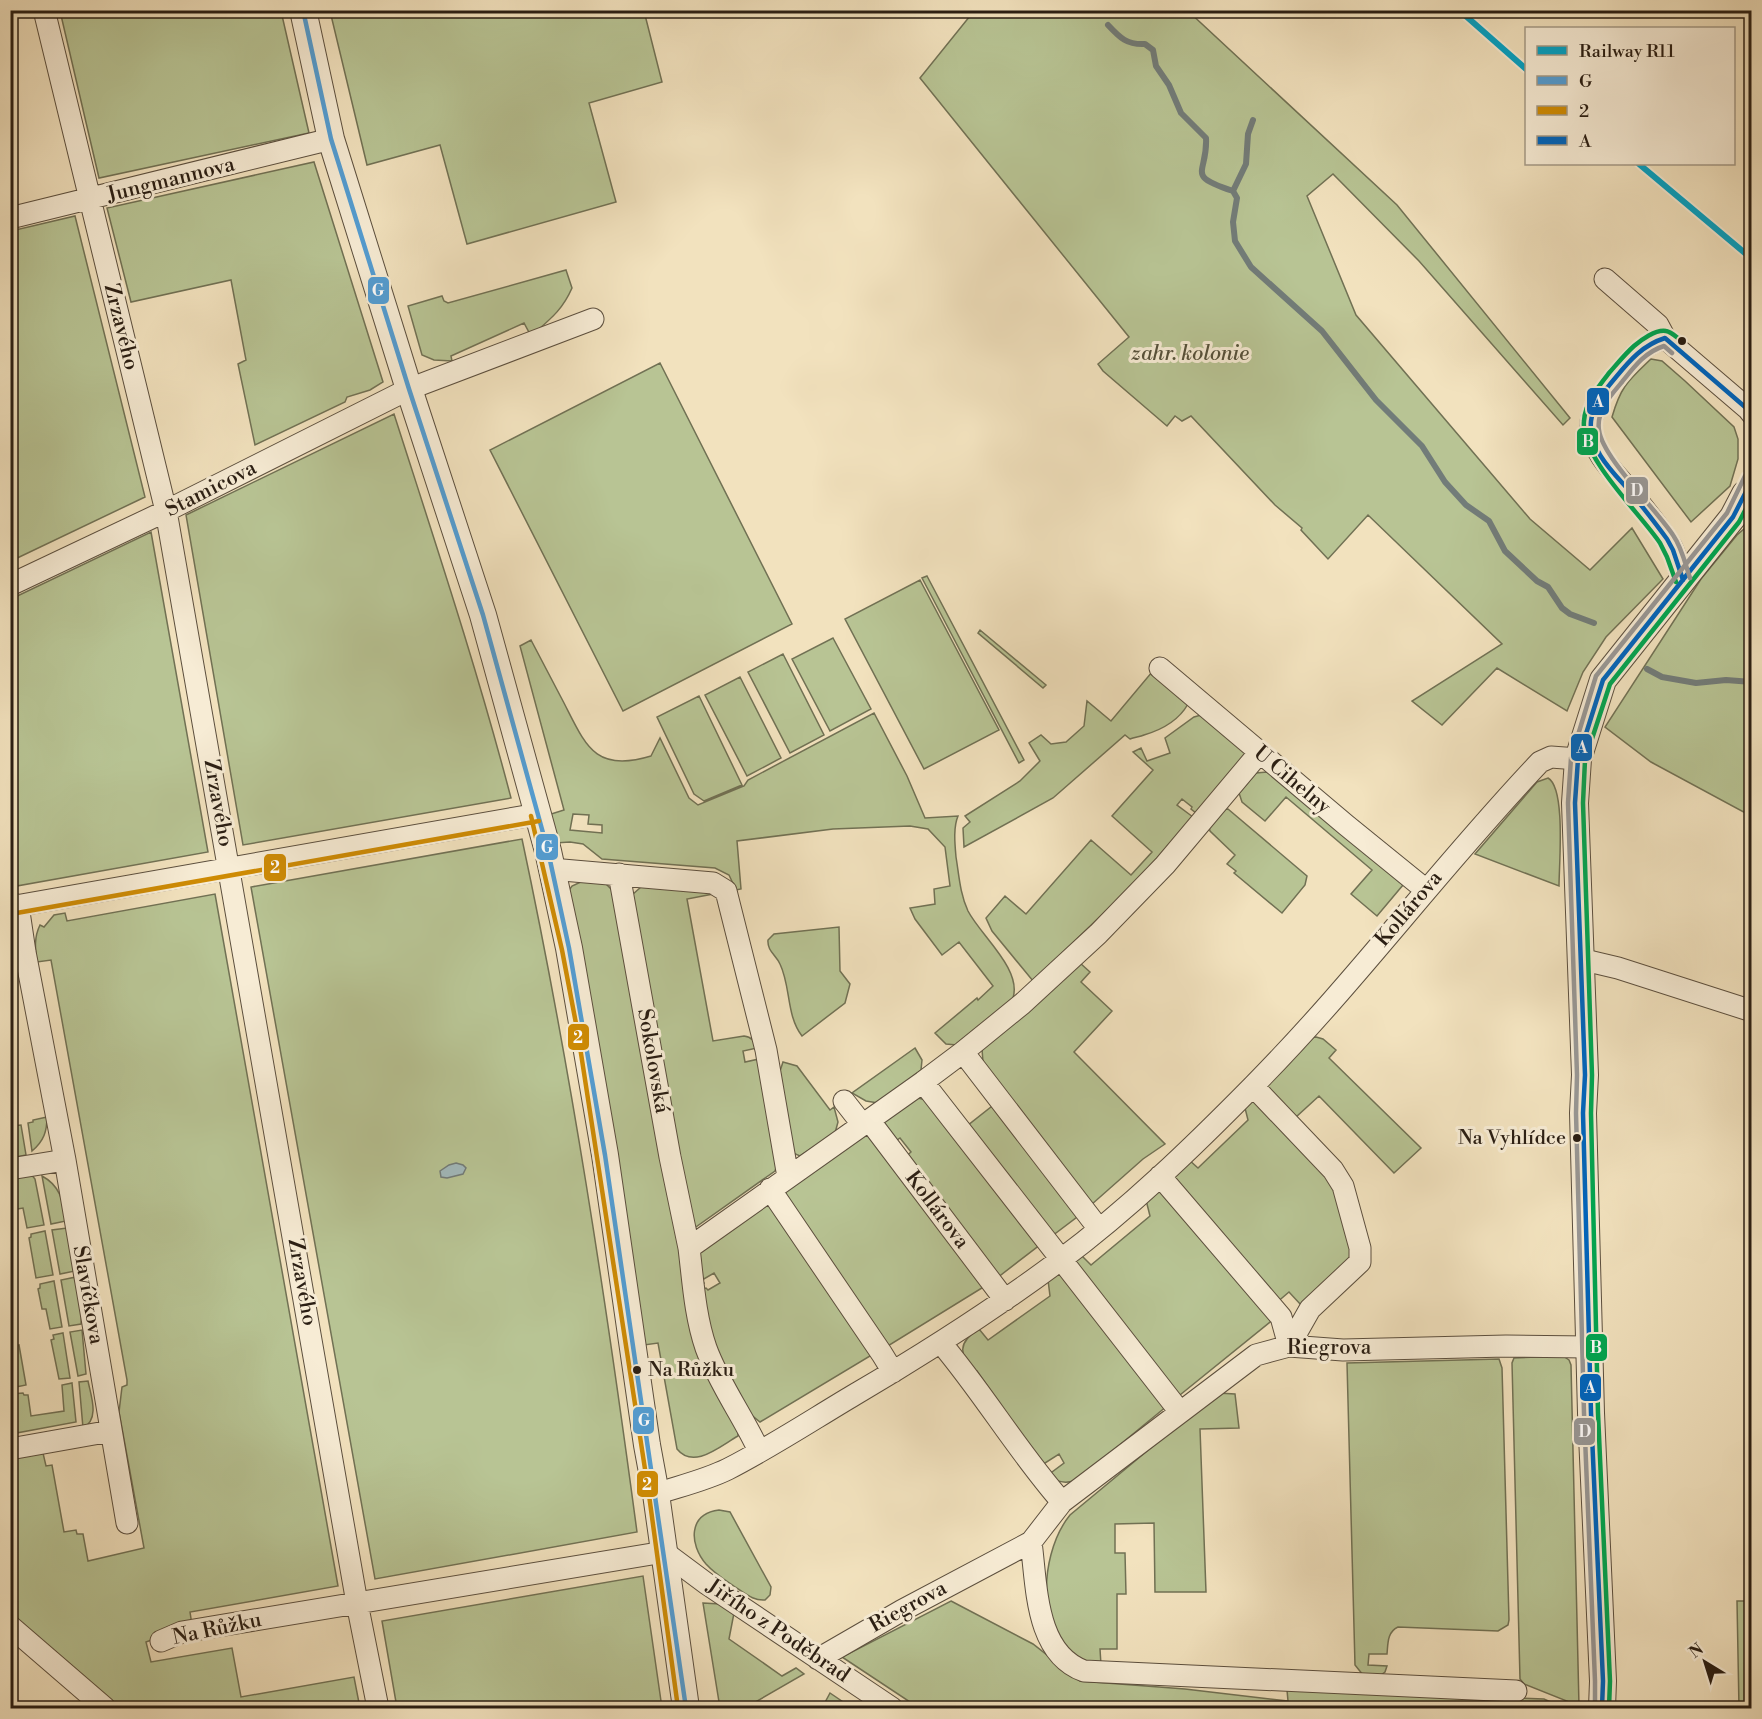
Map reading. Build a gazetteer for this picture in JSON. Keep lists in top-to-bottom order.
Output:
{
  "streets": {
    "street": [
      "Jungmannova",
      "Zrzavého",
      "Stamicova",
      "U Cihelny",
      "Kollárova",
      "Sokolovská",
      "Slavíčkova",
      "Riegrova",
      "Na Růžku",
      "Jiřího z Poděbrad"
    ]
  },
  "crossings": [
    ["Jungmannova", "Zrzavého"],
    ["Zrzavého", "Stamicova"],
    ["Zrzavého", "Slavíčkova"],
    ["Zrzavého", "Na Růžku"],
    ["U Cihelny", "Kollárova"],
    ["Riegrova", "Jiřího z Poděbrad"],
    ["Na Růžku", "Jiřího z Poděbrad"]
  ],
  "parks": ["zahr. kolonie"],
  "places": ["Na Vyhlídce", "Na Růžku"],
  "lines": [
    "rail line R11",
    "transit line G",
    "transit line B",
    "transit line A",
    "transit line D",
    "transit line 2"
  ],
  "legend": [
    "Railway R11",
    "G",
    "2",
    "A"
  ],
  "north": "top left"
}
